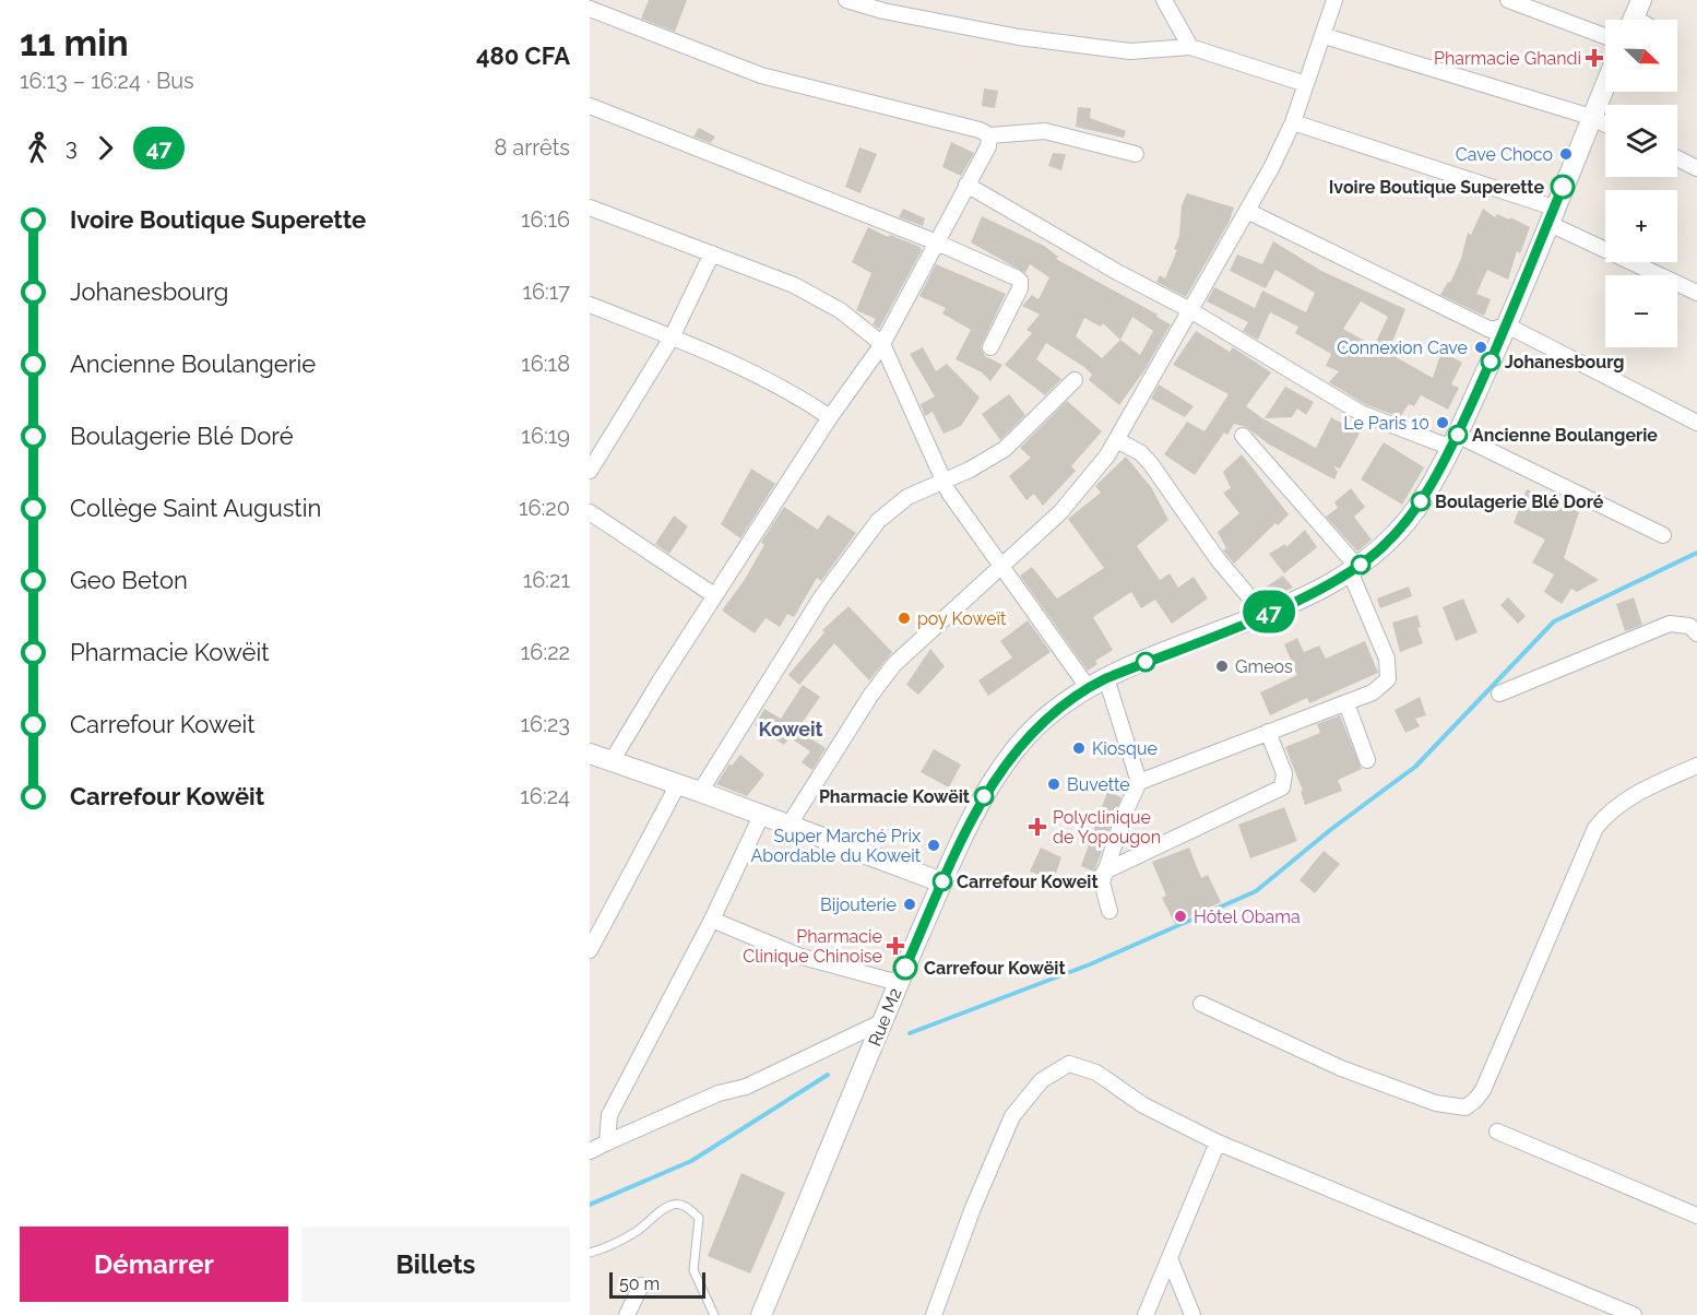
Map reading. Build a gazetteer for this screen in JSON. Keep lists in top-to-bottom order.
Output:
{
  "streets": {
    "street": ["Rue M2"]
  },
  "districts": ["Koweit"],
  "places": {
    "health": ["Pharmacie Ghandi", "Polyclinique de Yopougon", "Pharmacie Clinique Chinoise"],
    "other": [
      "Cave Choco",
      "Ivoire Boutique Superette",
      "Connexion Cave",
      "Johanesbourg",
      "Le Paris 10",
      "Ancienne Boulangerie",
      "Boulagerie Blé Doré",
      "poy Koweït",
      "Gmeos",
      "Kiosque",
      "Buvette",
      "Pharmacie Kowëit",
      "Super Marché Prix Abordable du Koweit",
      "Carrefour Koweit",
      "Bijouterie",
      "Hôtel Obama",
      "Carrefour Kowëit"
    ]
  },
  "lines": ["bus line 47"],
  "scale_bar": "50 m",
  "north": "bottom right",
  "page": {
    "heading": ["11 min", "16:13 – 16:24 · Bus", "480 CFA"],
    "on_map": "47",
    "map_buttons": ["+", "−"],
    "legs": ["3", "47", "8 arrêts"],
    "list": [
      {
        "name": "Ivoire Boutique Superette",
        "value": "16:16"
      },
      {
        "name": "Johanesbourg",
        "value": "16:17"
      },
      {
        "name": "Ancienne Boulangerie",
        "value": "16:18"
      },
      {
        "name": "Boulagerie Blé Doré",
        "value": "16:19"
      },
      {
        "name": "Collège Saint Augustin",
        "value": "16:20"
      },
      {
        "name": "Geo Beton",
        "value": "16:21"
      },
      {
        "name": "Pharmacie Kowëit",
        "value": "16:22"
      },
      {
        "name": "Carrefour Koweit",
        "value": "16:23"
      },
      {
        "name": "Carrefour Kowëit",
        "value": "16:24"
      }
    ],
    "buttons": ["Démarrer", "Billets"],
    "scale": "50 m"
  }
}
